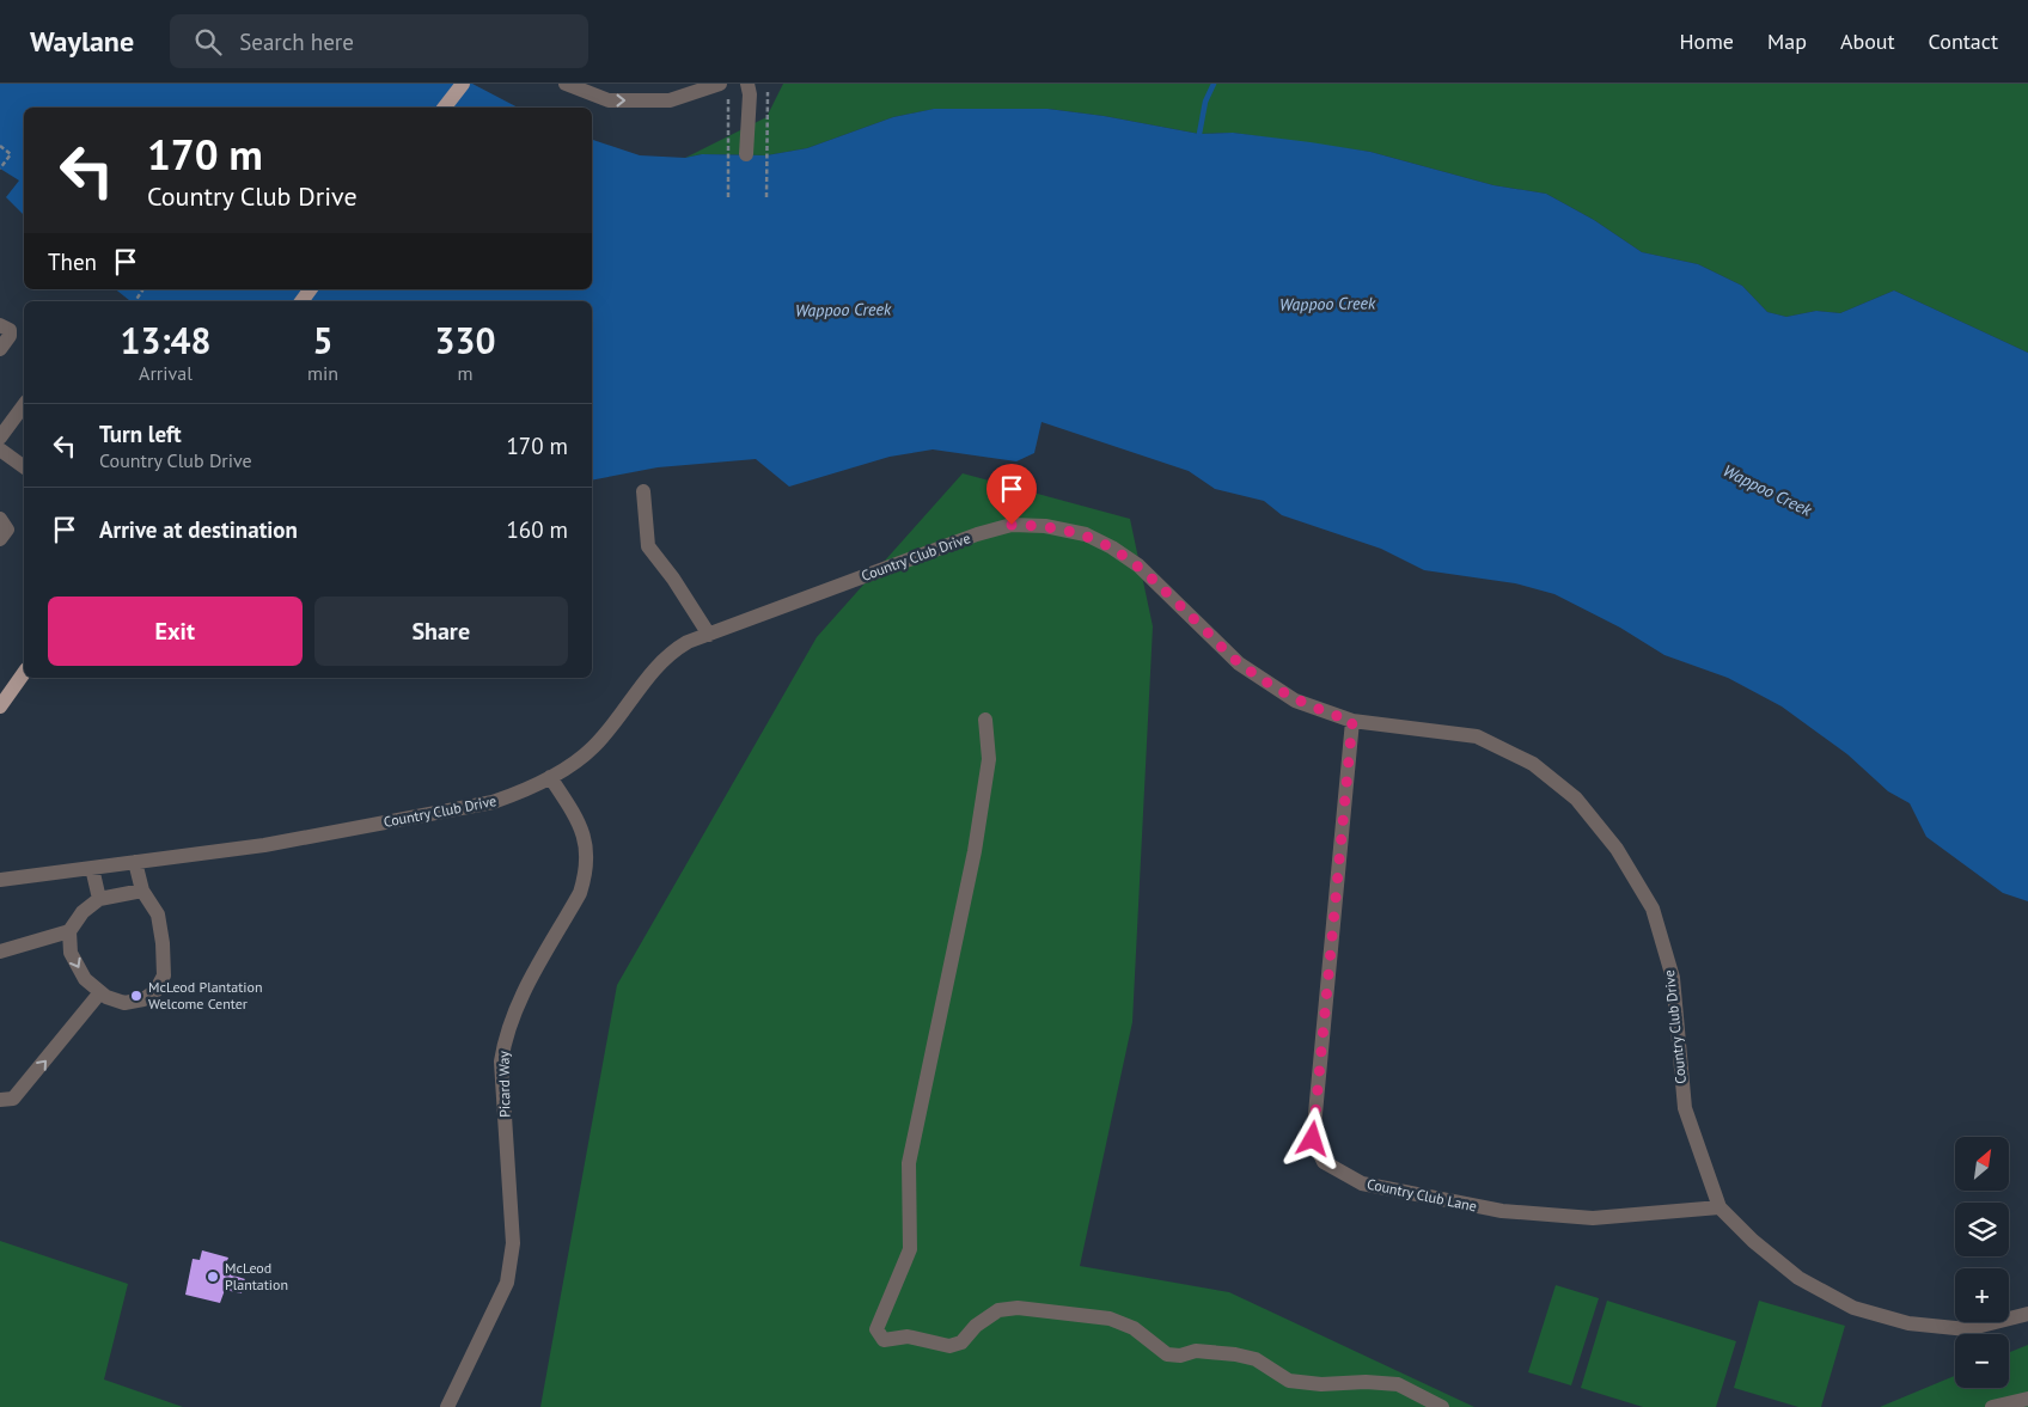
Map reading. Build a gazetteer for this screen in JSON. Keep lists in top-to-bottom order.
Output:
{
  "streets": {
    "street": ["Country Club Drive", "Picard Way", "Country Club Lane"]
  },
  "crossings": [
    ["Country Club Drive", "Picard Way"],
    ["Country Club Drive", "Country Club Lane"]
  ],
  "water": ["Wappoo Creek"],
  "places": ["McLeod Plantation Welcome Center", "McLeod Plantation"],
  "north": "top right",
  "page": {
    "header": "Waylane",
    "search": "Search here",
    "nav": [
      "Home",
      "Map",
      "About",
      "Contact"
    ],
    "turn": ["170 m", "Country Club Drive"],
    "then": "Then",
    "eta": [
      "13:48",
      "Arrival",
      "5",
      "min",
      "330",
      "m"
    ],
    "list": [
      {
        "name": "Turn left",
        "note": "Country Club Drive",
        "value": "170 m"
      },
      {
        "name": "Arrive at destination",
        "value": "160 m"
      }
    ],
    "buttons": ["Exit", "Share"],
    "map_buttons": ["+", "−"]
  }
}
